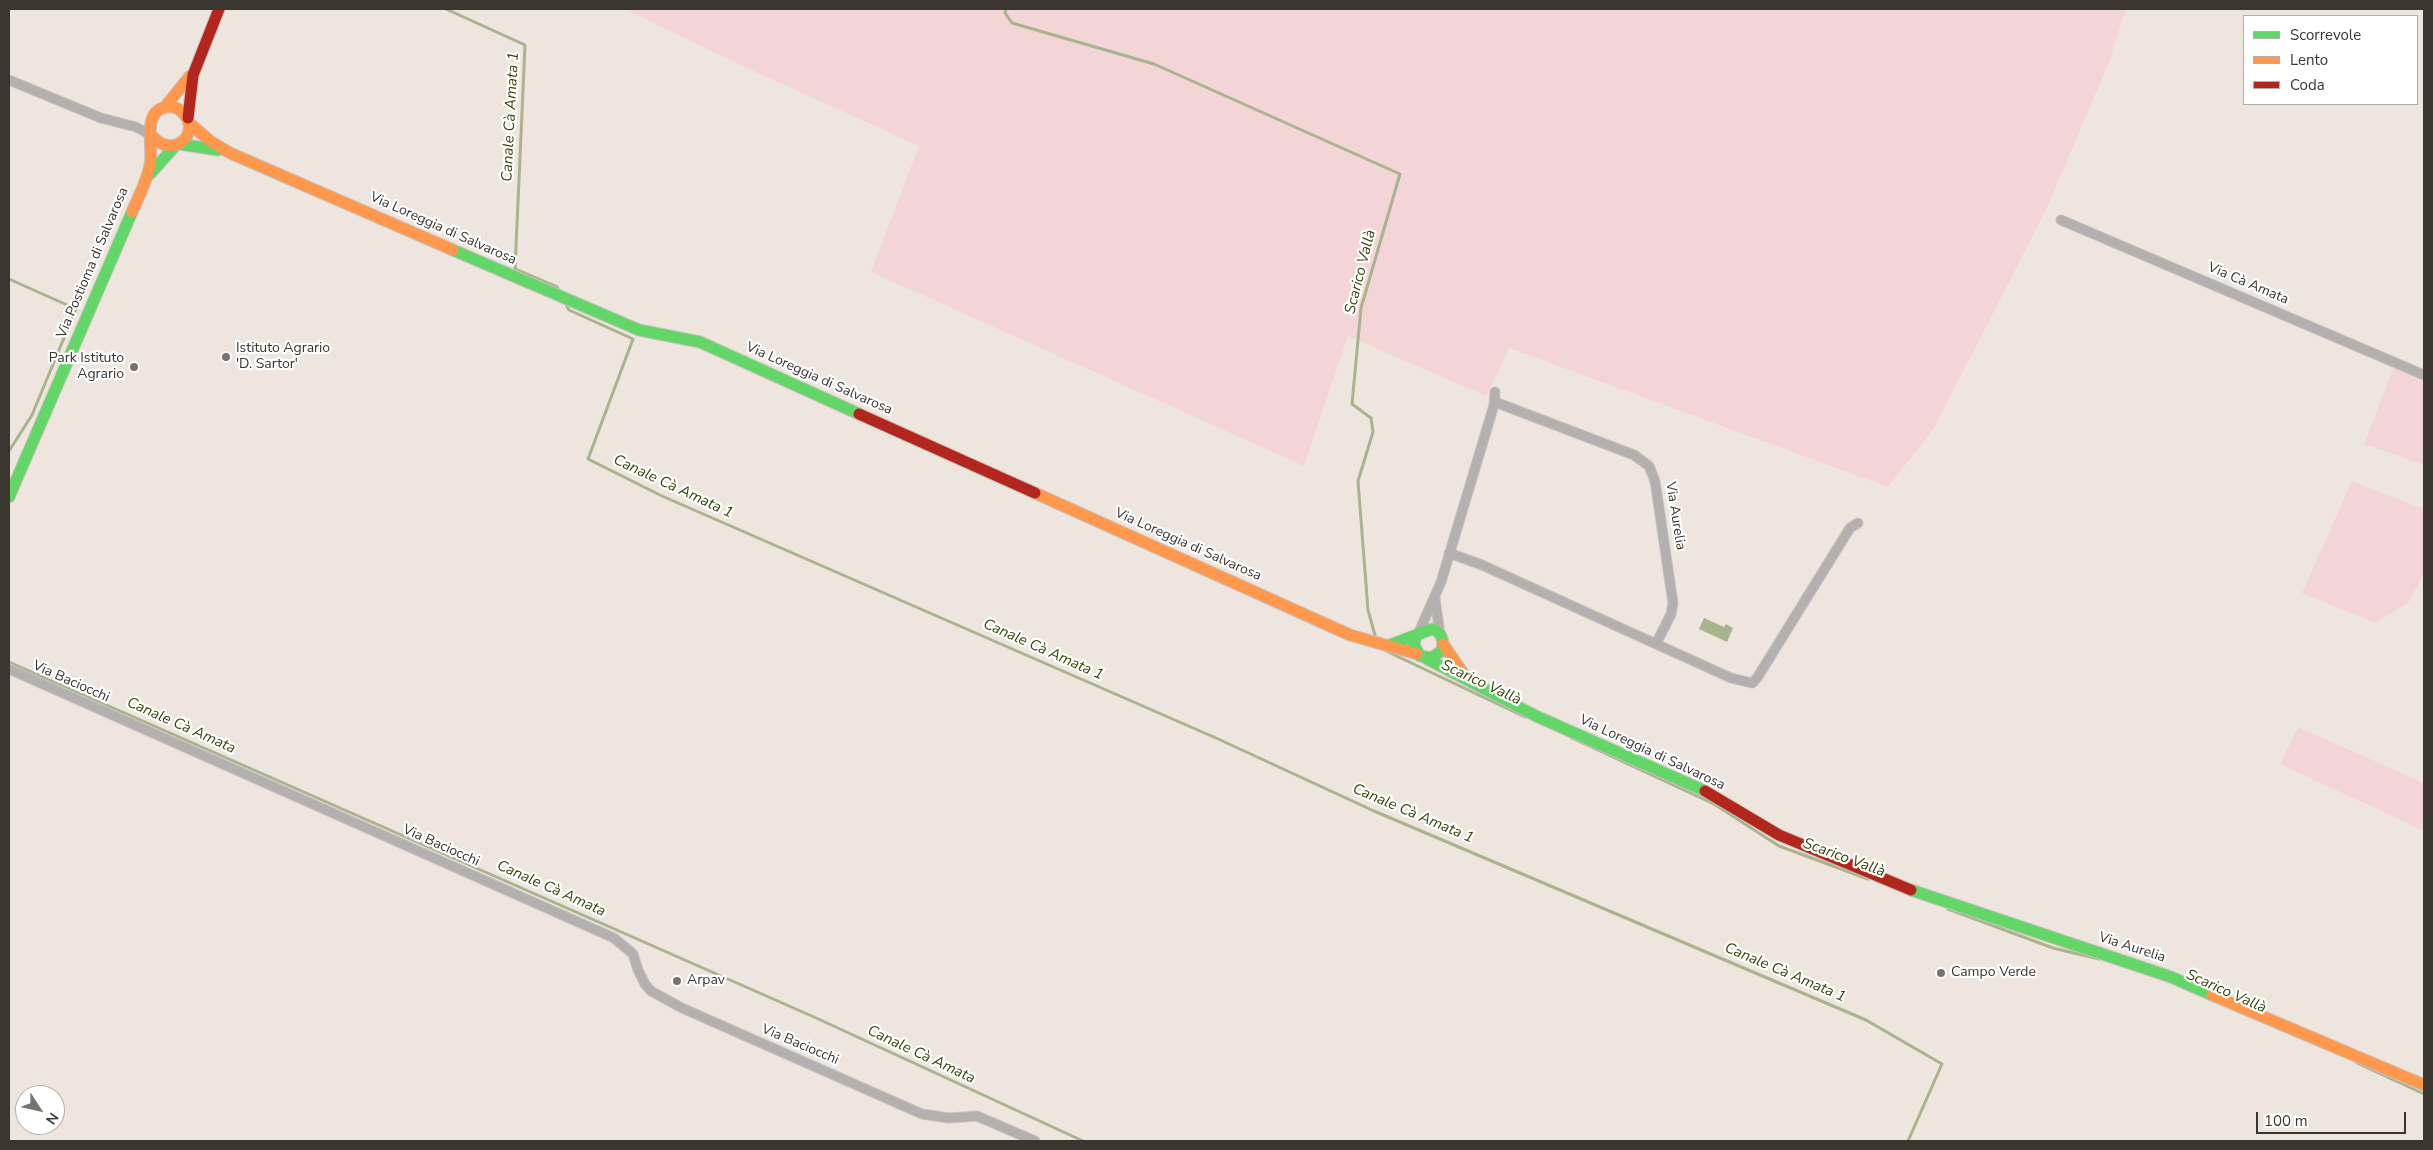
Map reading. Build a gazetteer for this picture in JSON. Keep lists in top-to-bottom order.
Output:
{
  "streets": {
    "street": [
      "Via Loreggia di Salvarosa",
      "Via Postioma di Salvarosa",
      "Via Cà Amata",
      "Via Aurelia",
      "Via Baciocchi"
    ]
  },
  "crossings": [
    ["Via Loreggia di Salvarosa", "Via Postioma di Salvarosa"],
    ["Via Loreggia di Salvarosa", "Via Aurelia"]
  ],
  "water": ["Canale Cà Amata 1", "Scarico Vallà", "Canale Cà Amata"],
  "places": [
    "Istituto Agrario 'D. Sartor'",
    "Park Istituto Agrario",
    "Campo Verde",
    "Arpav"
  ],
  "legend": ["Scorrevole", "Lento", "Coda"],
  "scale_bar": "100 m",
  "north": "bottom right"
}
